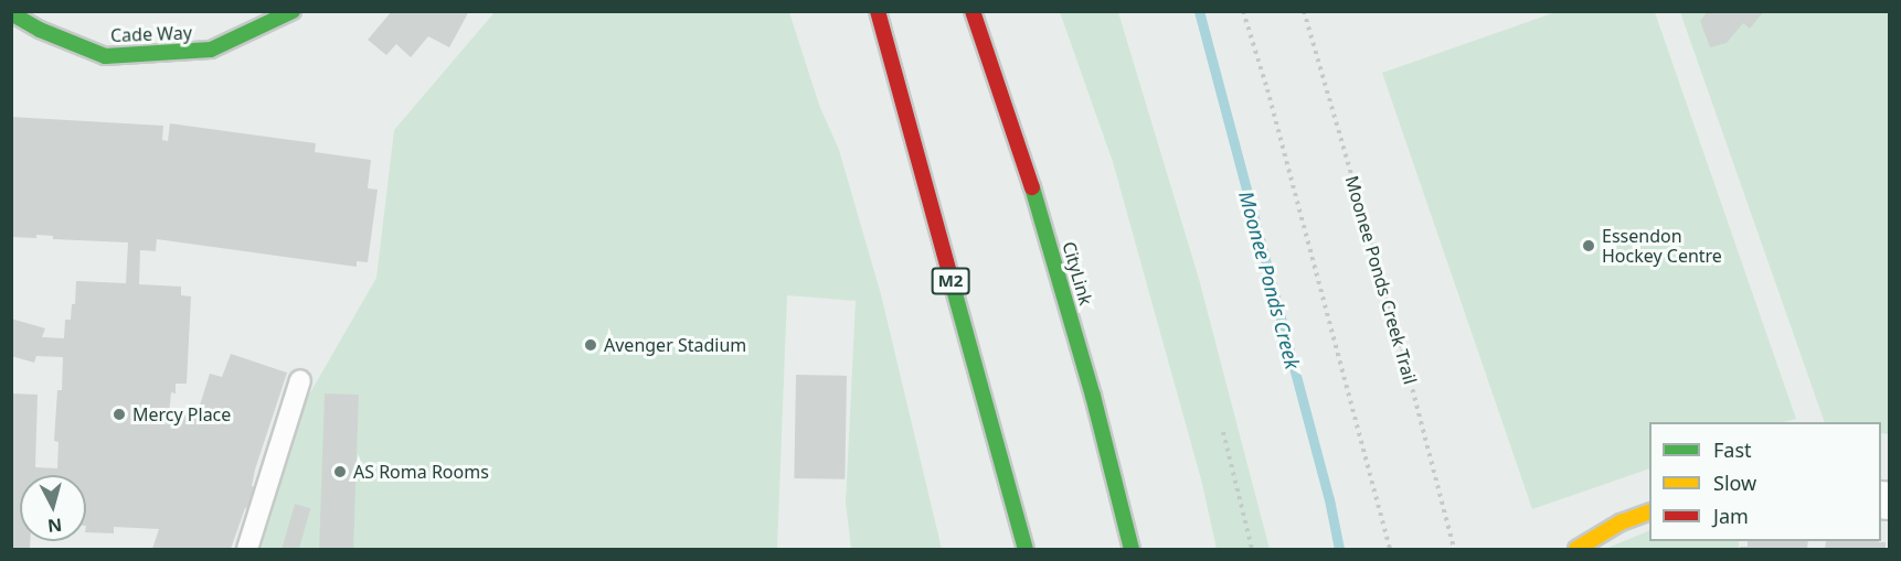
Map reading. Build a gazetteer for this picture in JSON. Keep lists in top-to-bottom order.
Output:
{
  "streets": {
    "main road": ["Cade Way", "CityLink", "M2"],
    "path": ["Moonee Ponds Creek Trail"]
  },
  "water": ["Moonee Ponds Creek"],
  "places": [
    "Essendon Hockey Centre",
    "Avenger Stadium",
    "Mercy Place",
    "AS Roma Rooms"
  ],
  "legend": ["Fast", "Slow", "Jam"],
  "north": "bottom"
}
